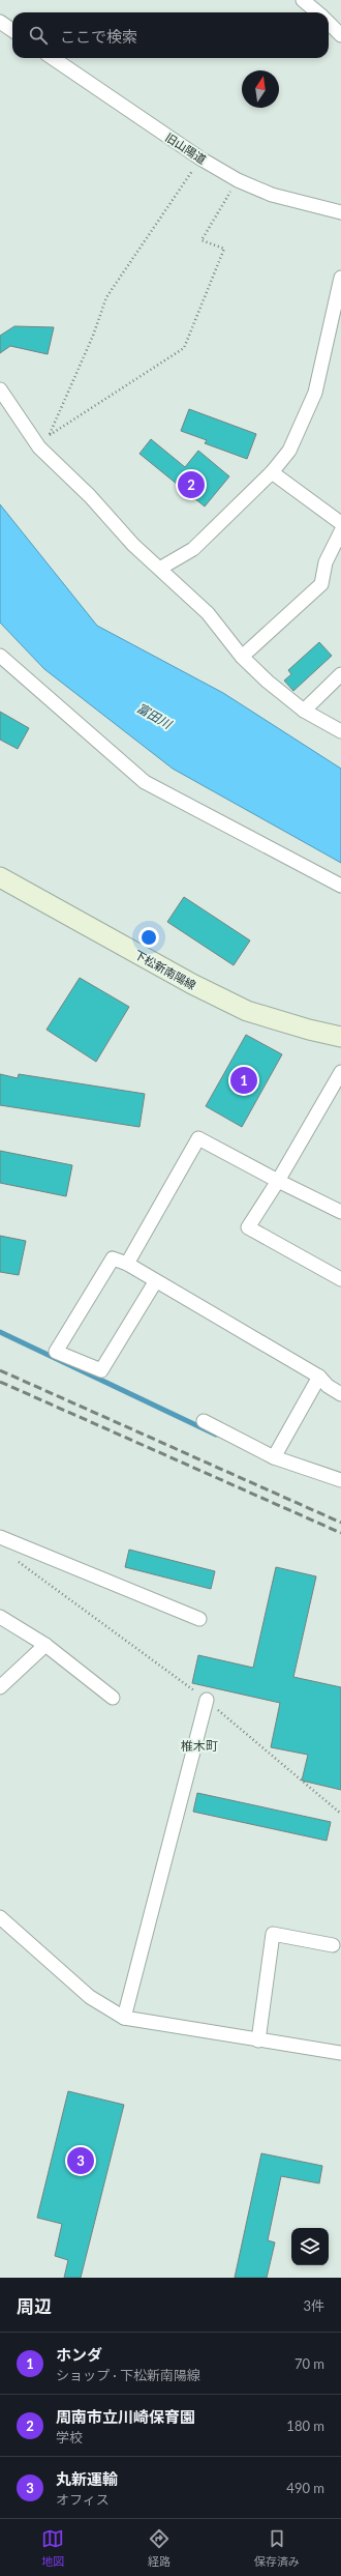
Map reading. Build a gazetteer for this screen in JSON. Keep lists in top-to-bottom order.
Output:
{
  "streets": {
    "main road": ["下松新南陽線"],
    "street": ["旧山陽道"]
  },
  "districts": ["椎木町"],
  "water": ["富田川"],
  "north": "top",
  "page": {
    "search": "ここで検索",
    "pins": ["2", "1", "3"],
    "heading": ["周辺", "3件"],
    "list": [
      {
        "mark": "1",
        "name": "ホンダ",
        "note": "ショップ · 下松新南陽線",
        "value": "70 m"
      },
      {
        "mark": "2",
        "name": "周南市立川崎保育園",
        "note": "学校",
        "value": "180 m"
      },
      {
        "mark": "3",
        "name": "丸新運輸",
        "note": "オフィス",
        "value": "490 m"
      }
    ],
    "nav": ["地図", "経路", "保存済み"]
  }
}
